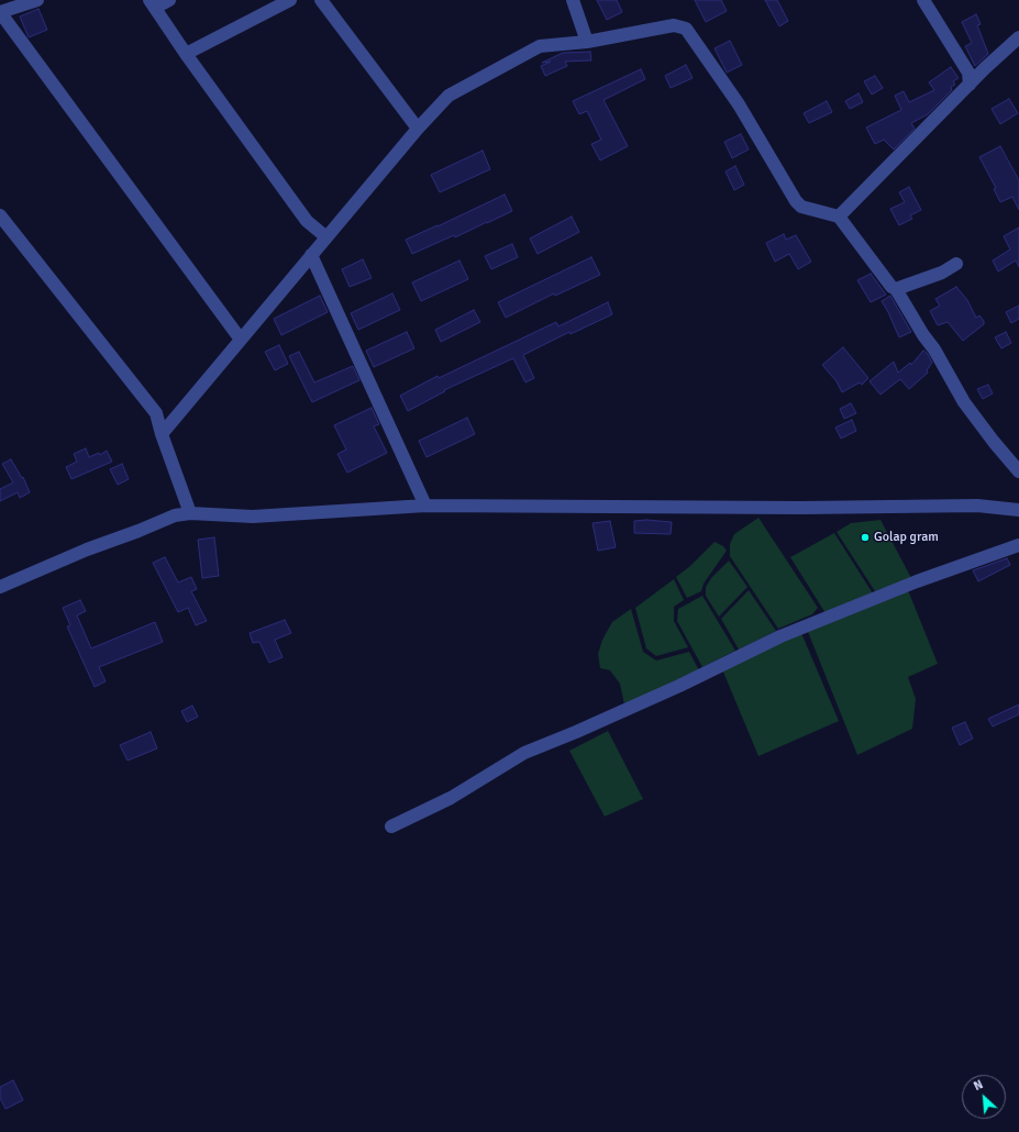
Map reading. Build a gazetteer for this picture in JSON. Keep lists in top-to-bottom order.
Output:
{
  "places": ["Golap gram"],
  "north": "top left"
}
